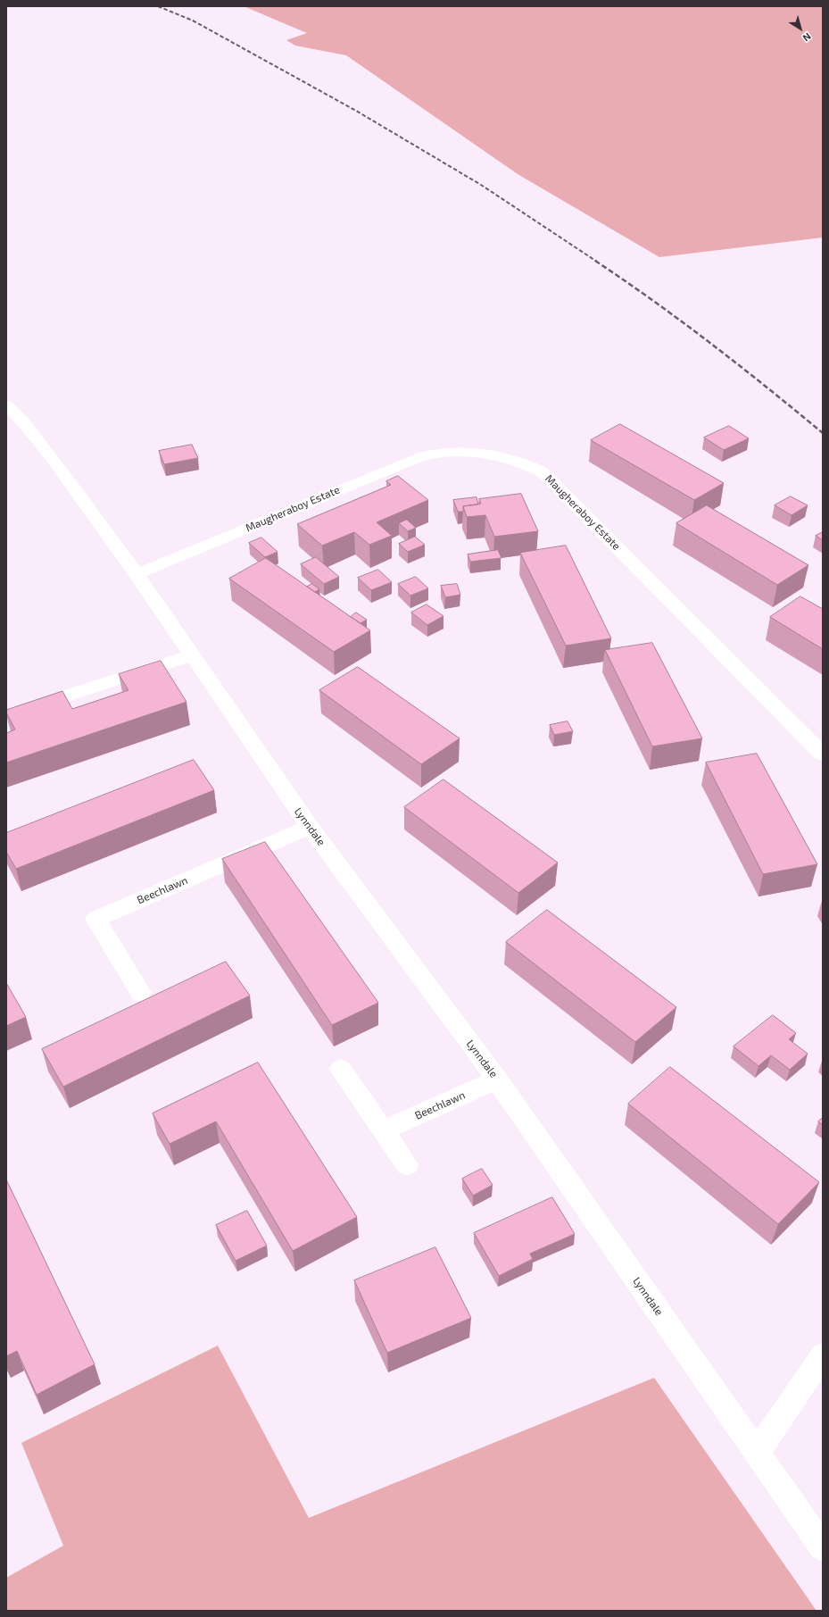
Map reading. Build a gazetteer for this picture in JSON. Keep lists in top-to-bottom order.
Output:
{
  "streets": {
    "street": ["Maugheraboy Estate", "Lynndale", "Beechlawn"]
  },
  "crossings": [
    ["Maugheraboy Estate", "Lynndale"],
    ["Lynndale", "Beechlawn"]
  ],
  "north": "bottom right"
}
